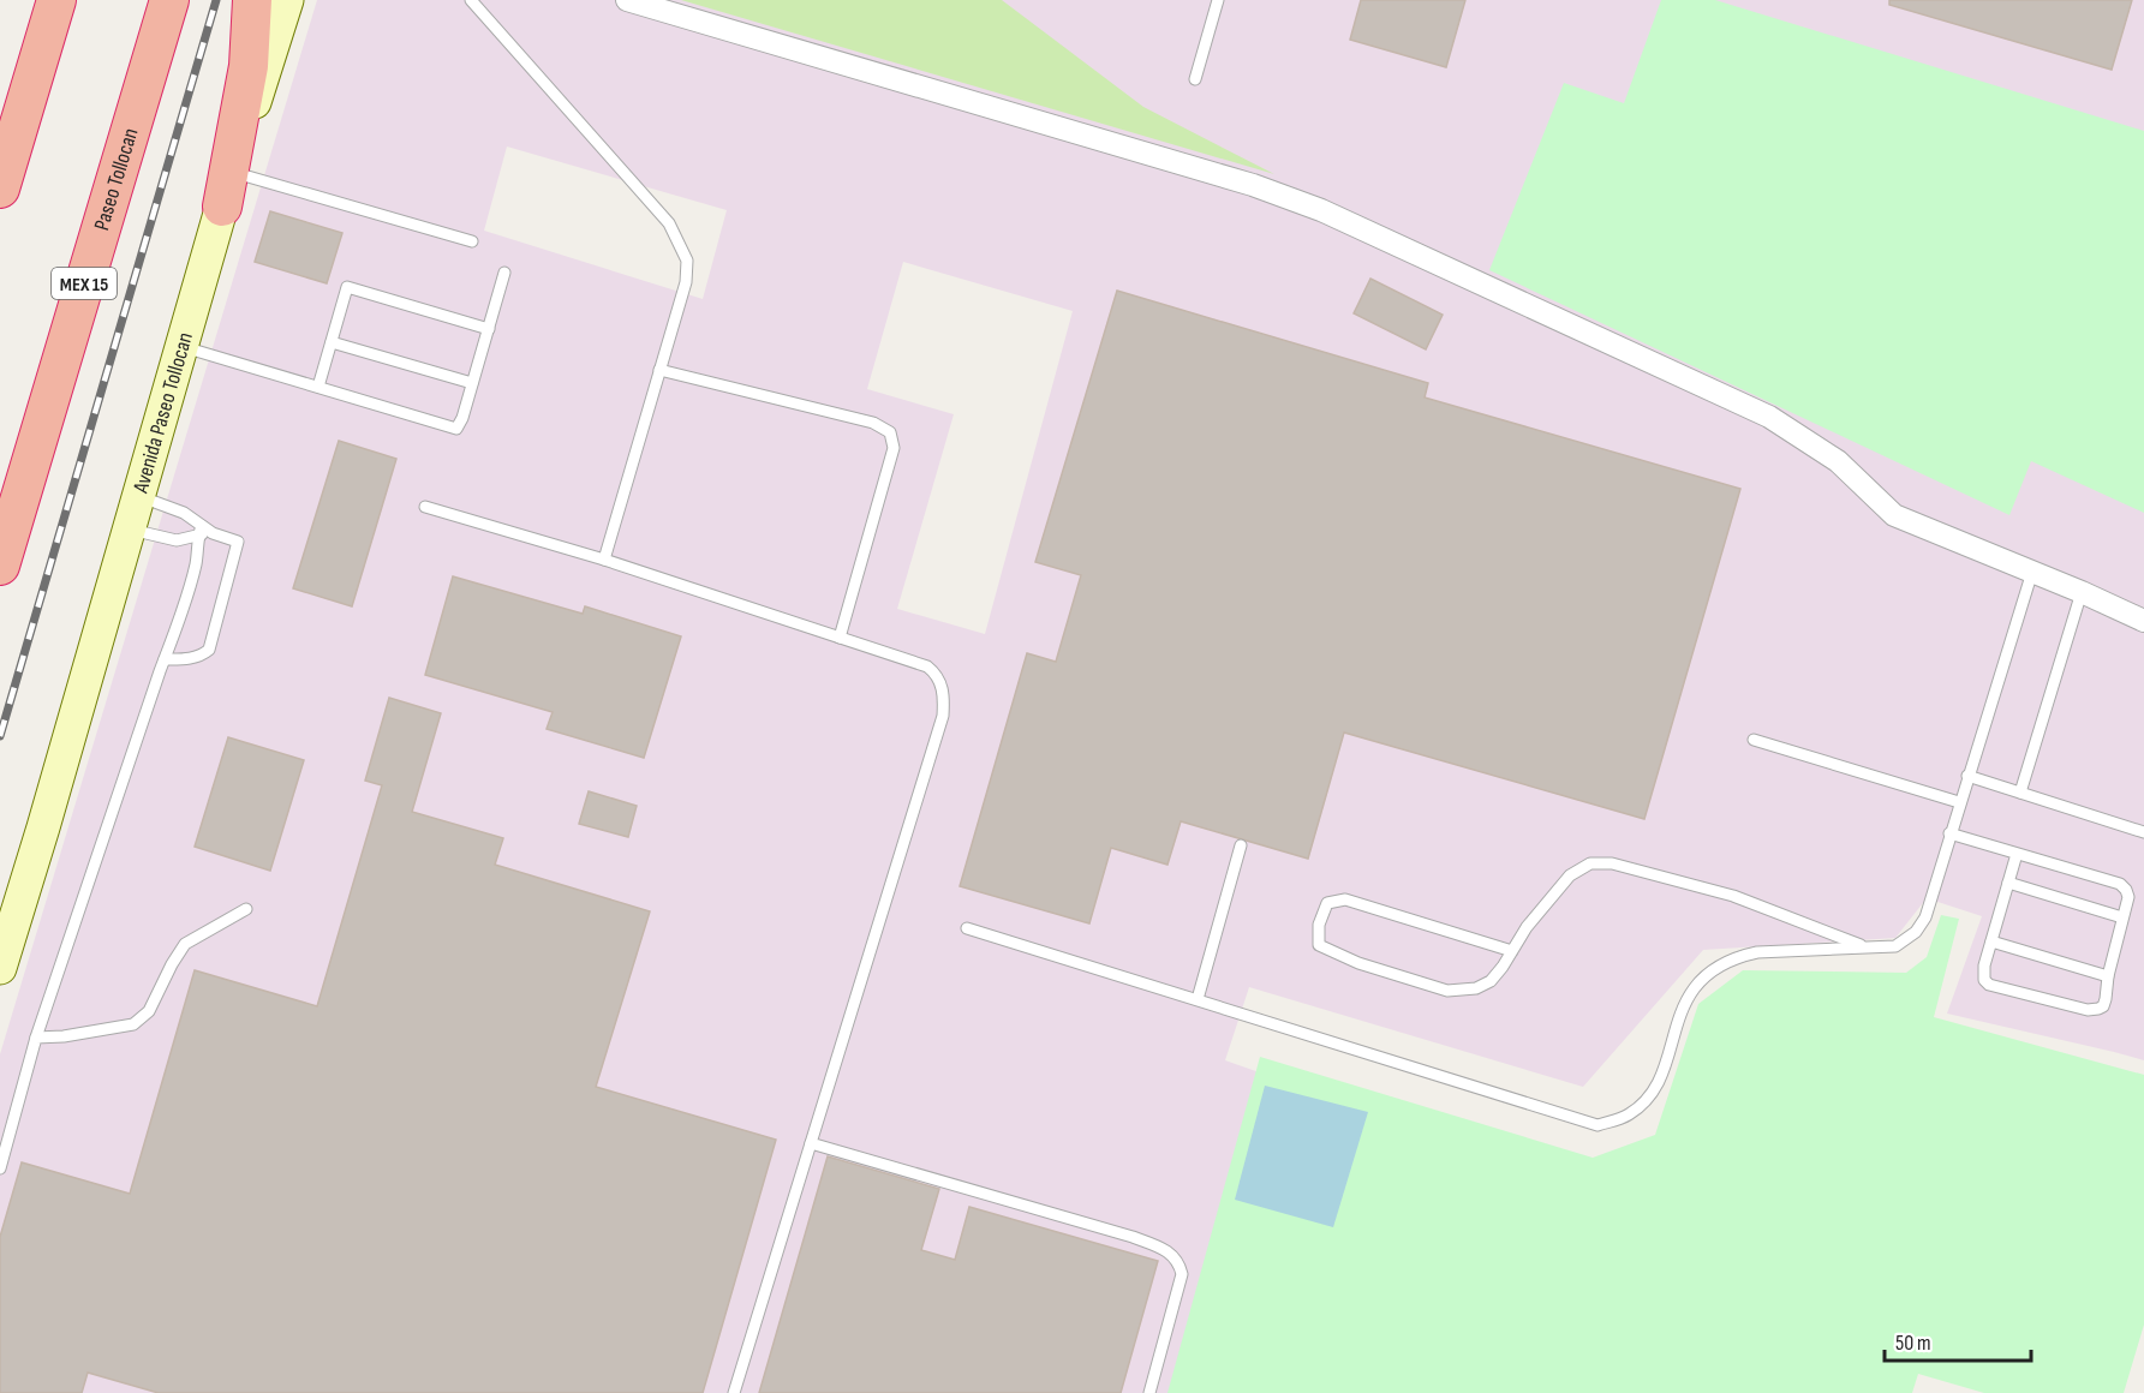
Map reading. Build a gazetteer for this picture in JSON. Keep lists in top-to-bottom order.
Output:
{
  "streets": {
    "highway": ["Paseo Tollocan", "MEX 15"],
    "main road": ["Avenida Paseo Tollocan"]
  },
  "scale_bar": "50 m"
}
